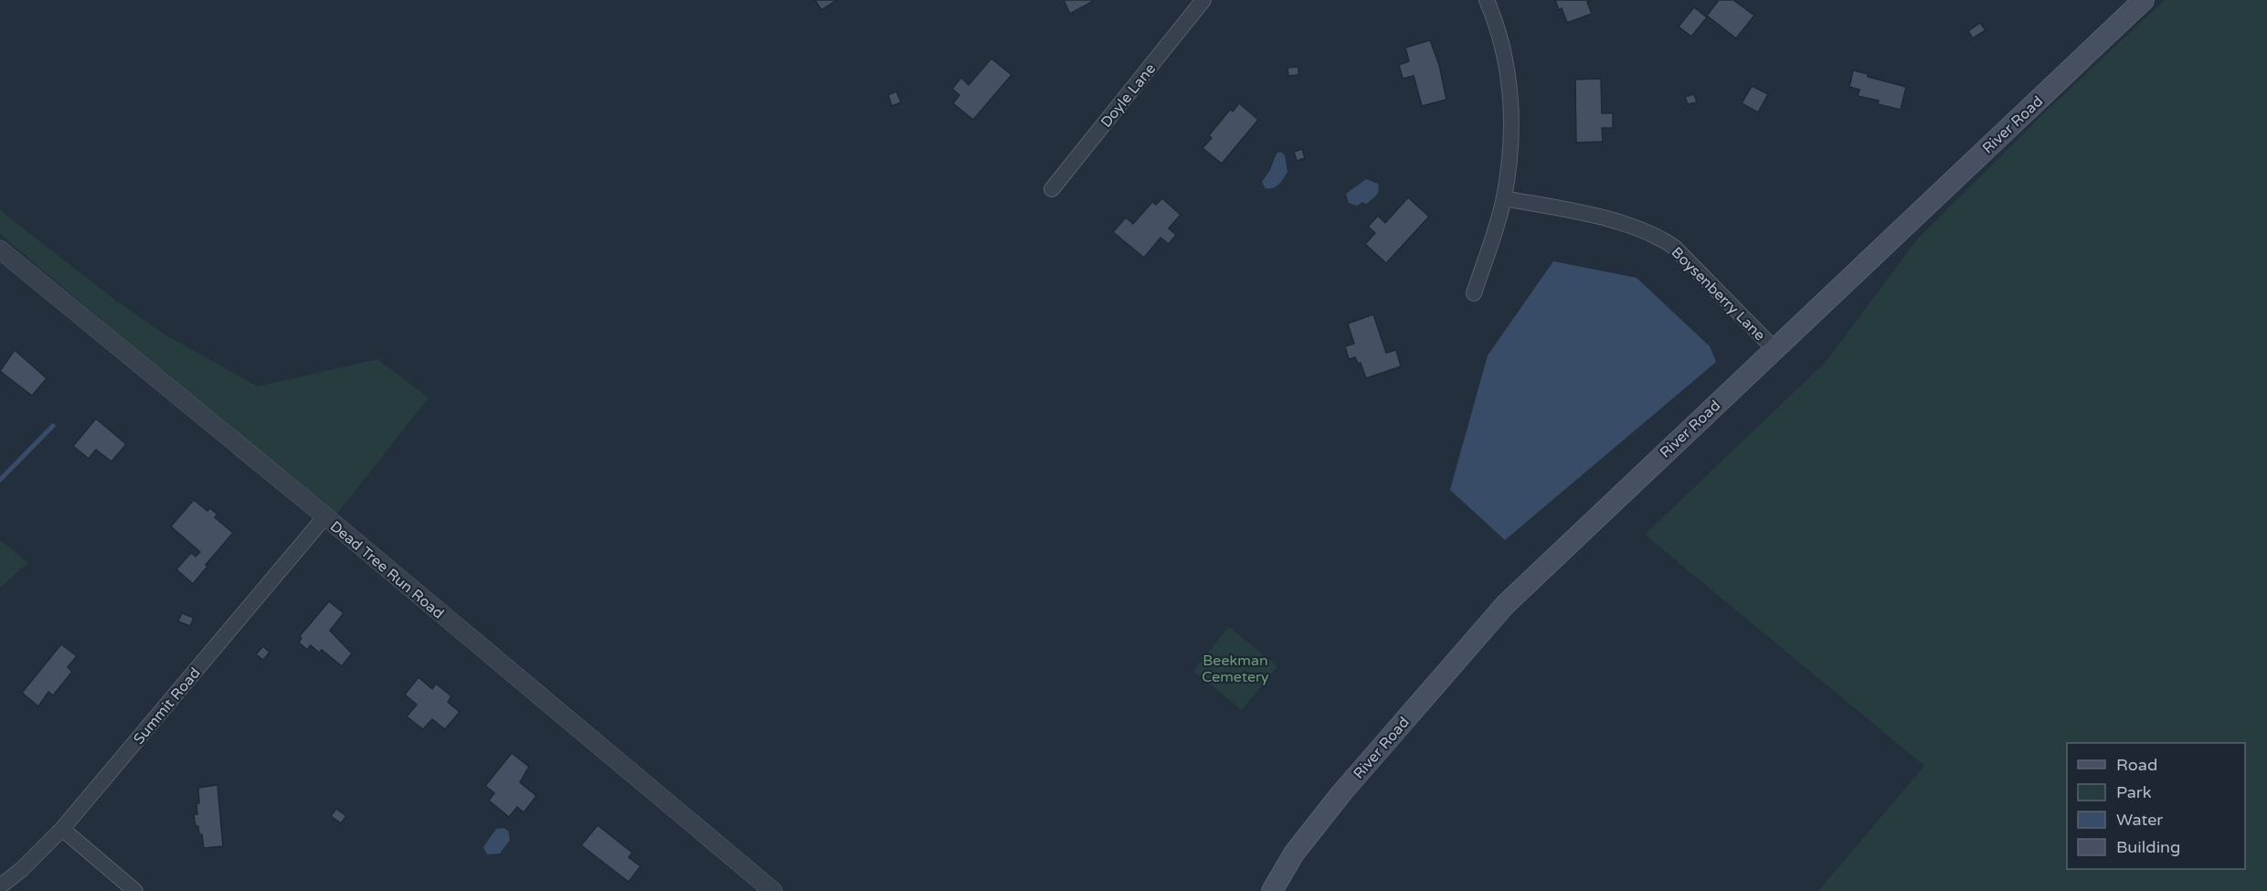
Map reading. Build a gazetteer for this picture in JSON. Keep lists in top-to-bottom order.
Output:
{
  "streets": {
    "main road": ["River Road"],
    "street": [
      "Doyle Lane",
      "Boysenberry Lane",
      "Dead Tree Run Road",
      "Summit Road"
    ]
  },
  "crossings": [
    ["River Road", "Boysenberry Lane"],
    ["Dead Tree Run Road", "Summit Road"]
  ],
  "parks": ["Beekman Cemetery"],
  "legend": [
    "Road",
    "Park",
    "Water",
    "Building"
  ]
}
